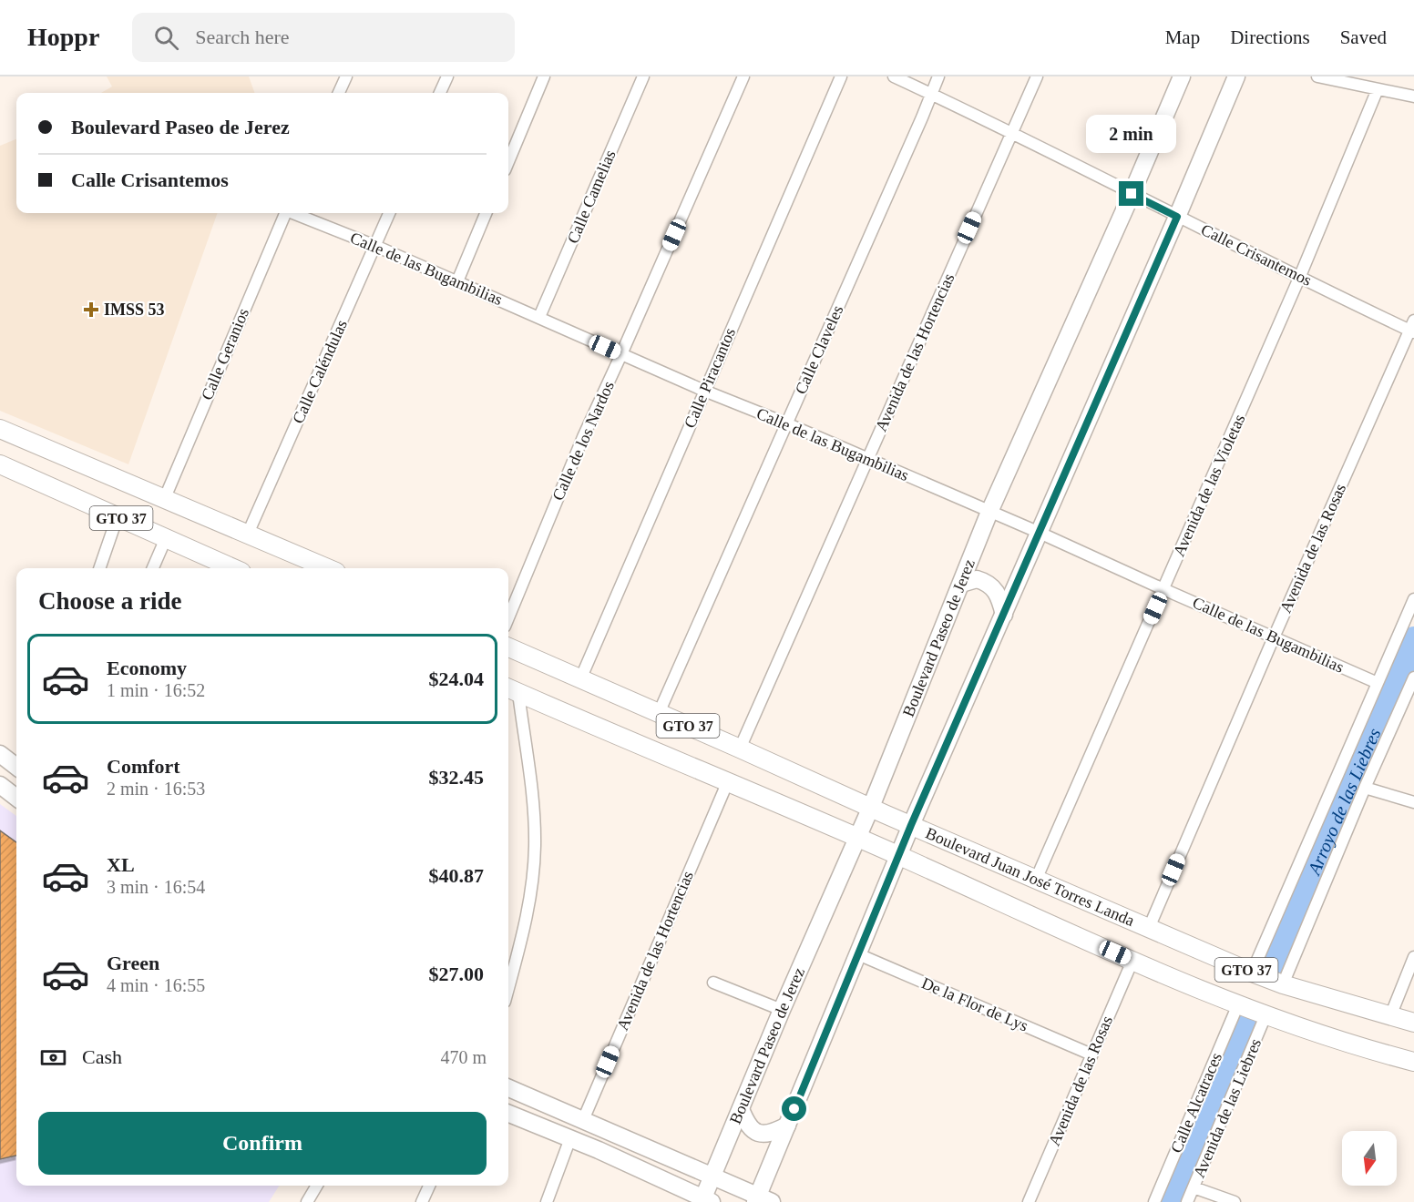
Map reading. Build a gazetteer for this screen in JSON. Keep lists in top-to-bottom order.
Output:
{
  "streets": {
    "main road": ["GTO 37", "Boulevard Paseo de Jerez", "Boulevard Juan José Torres Landa"],
    "street": [
      "Calle Camelias",
      "Calle Crisantemos",
      "Calle de las Bugambilias",
      "Calle Claveles",
      "Avenida de las Hortencias",
      "Calle Geranios",
      "Calle Caléndulas",
      "Calle Piracantos",
      "Calle de los Nardos",
      "Avenida de las Violetas",
      "Avenida de las Rosas",
      "De la Flor de Lys",
      "Calle Alcatraces",
      "Avenida de las Liebres"
    ]
  },
  "crossings": [
    ["Calle Camelias", "Calle de las Bugambilias"],
    ["Calle Crisantemos", "Calle Claveles"],
    ["Calle Crisantemos", "Avenida de las Hortencias"],
    ["Calle Crisantemos", "Avenida de las Violetas"],
    ["Calle Crisantemos", "Avenida de las Rosas"],
    ["Calle Crisantemos", "Boulevard Paseo de Jerez"],
    ["Calle de las Bugambilias", "Calle Claveles"],
    ["Calle de las Bugambilias", "Avenida de las Hortencias"],
    ["Calle de las Bugambilias", "Calle Caléndulas"],
    ["Calle de las Bugambilias", "Calle Piracantos"],
    ["Calle de las Bugambilias", "Calle de los Nardos"],
    ["Calle de las Bugambilias", "Avenida de las Violetas"],
    ["Calle de las Bugambilias", "Avenida de las Rosas"],
    ["Calle de las Bugambilias", "Boulevard Paseo de Jerez"],
    ["Calle Claveles", "Boulevard Juan José Torres Landa"],
    ["Avenida de las Hortencias", "Boulevard Juan José Torres Landa"],
    ["Calle Geranios", "GTO 37"],
    ["Calle Caléndulas", "GTO 37"],
    ["Calle Piracantos", "Boulevard Juan José Torres Landa"],
    ["Avenida de las Violetas", "Boulevard Juan José Torres Landa"],
    ["Avenida de las Rosas", "Boulevard Juan José Torres Landa"],
    ["Avenida de las Rosas", "De la Flor de Lys"],
    ["Boulevard Paseo de Jerez", "Boulevard Juan José Torres Landa"],
    ["Boulevard Juan José Torres Landa", "Calle Alcatraces"],
    ["Boulevard Juan José Torres Landa", "Avenida de las Liebres"]
  ],
  "water": ["Arroyo de las Liebres"],
  "places": {
    "health": ["IMSS 53"]
  },
  "north": "bottom",
  "page": {
    "header": "Hoppr",
    "search": "Search here",
    "nav": ["Map", "Directions", "Saved"],
    "banner": ["Boulevard Paseo de Jerez", "Calle Crisantemos"],
    "bubble": "2 min",
    "heading": "Choose a ride",
    "list": [
      {
        "name": "Economy",
        "note": "1 min · 16:52",
        "value": "$24.04"
      },
      {
        "name": "Comfort",
        "note": "2 min · 16:53",
        "value": "$32.45"
      },
      {
        "name": "XL",
        "note": "3 min · 16:54",
        "value": "$40.87"
      },
      {
        "name": "Green",
        "note": "4 min · 16:55",
        "value": "$27.00"
      }
    ],
    "pay": ["Cash", "470 m"],
    "buttons": "Confirm"
  }
}
